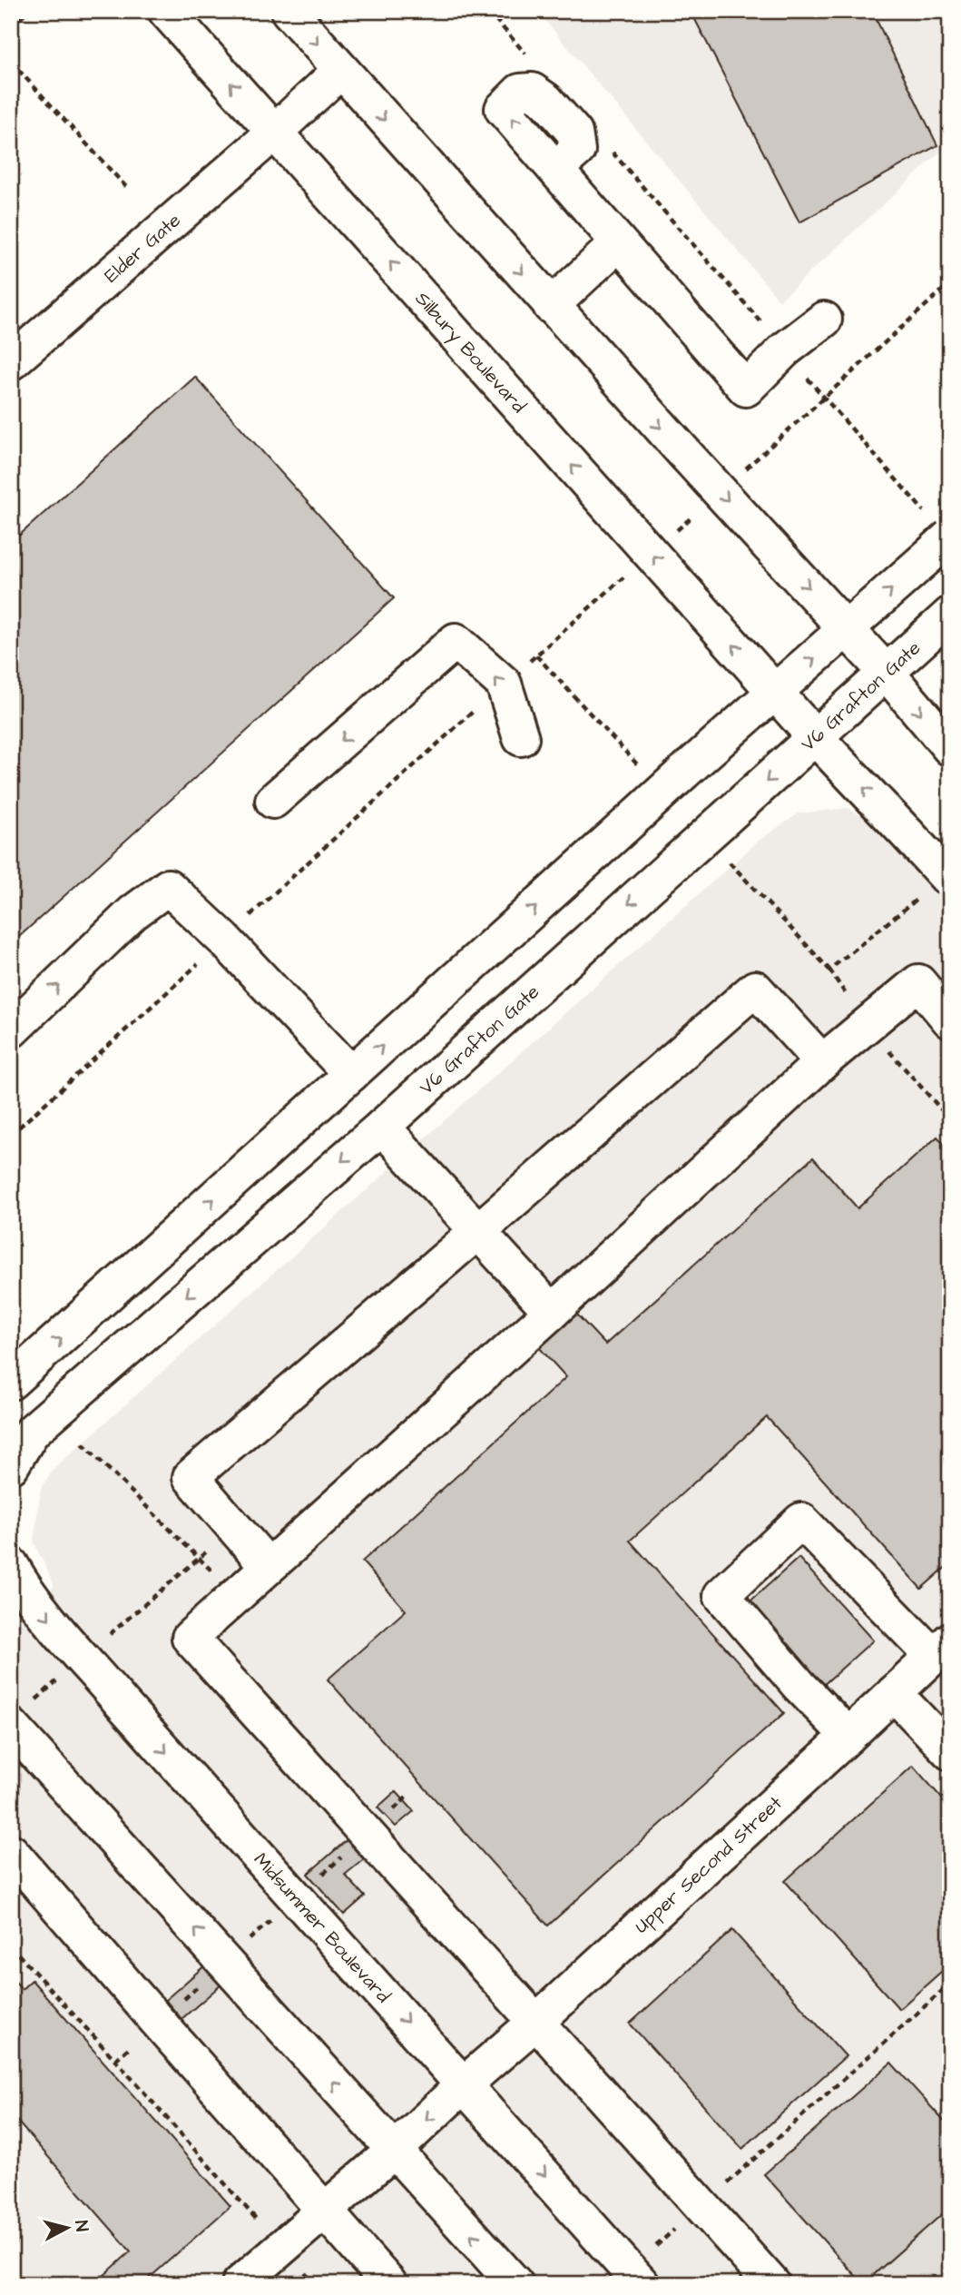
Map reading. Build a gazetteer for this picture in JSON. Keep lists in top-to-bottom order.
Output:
{
  "streets": {
    "street": [
      "Elder Gate",
      "Silbury Boulevard",
      "V6 Grafton Gate",
      "Upper Second Street",
      "Midsummer Boulevard"
    ]
  },
  "crossings": [
    ["Elder Gate", "Silbury Boulevard"],
    ["Silbury Boulevard", "V6 Grafton Gate"],
    ["Upper Second Street", "Midsummer Boulevard"]
  ],
  "north": "right"
}
